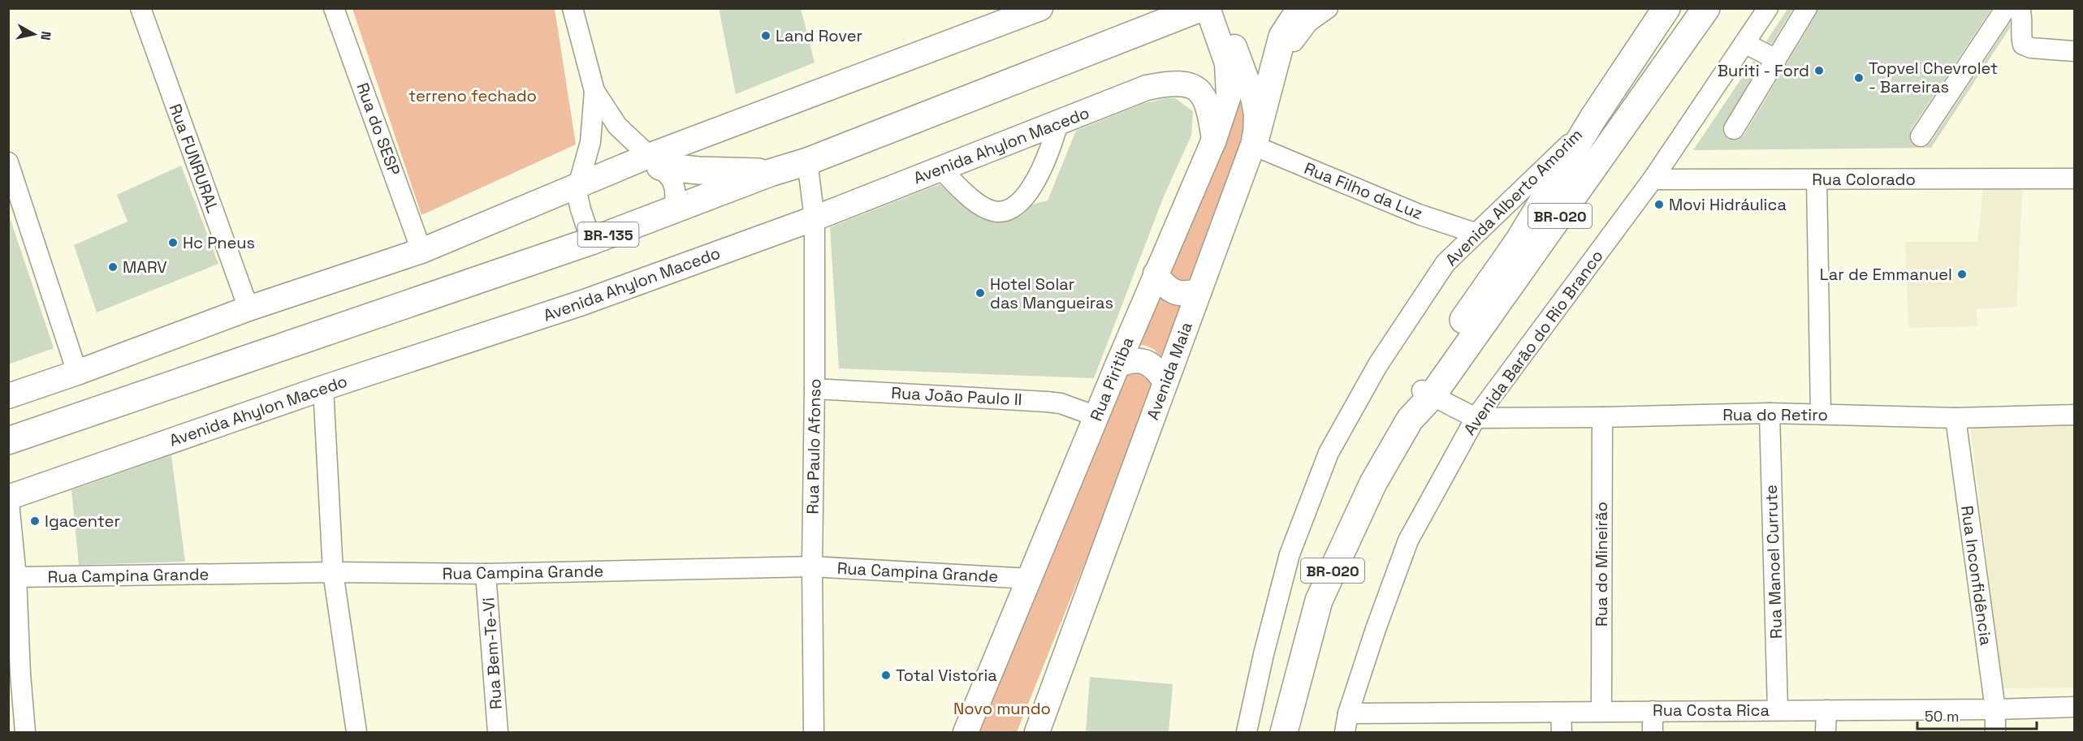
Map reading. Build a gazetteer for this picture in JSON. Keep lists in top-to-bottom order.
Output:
{
  "streets": {
    "highway": ["BR-020", "BR-135"],
    "main road": ["Avenida Ahylon Macedo", "Avenida Maia", "Rua Piritiba"],
    "street": [
      "Rua do SESP",
      "Rua FUNRURAL",
      "Rua Colorado",
      "Rua Filho da Luz",
      "Avenida Alberto Amorim",
      "Avenida Barão do Rio Branco",
      "Rua João Paulo II",
      "Rua do Retiro",
      "Rua Paulo Afonso",
      "Rua Manoel Currute",
      "Rua do Mineirão",
      "Rua Campina Grande",
      "Rua Inconfidência",
      "Rua Bem-Te-Vi",
      "Rua Costa Rica"
    ]
  },
  "crossings": [
    ["Avenida Ahylon Macedo", "Rua Piritiba"],
    ["Avenida Ahylon Macedo", "Rua Paulo Afonso"],
    ["Rua Colorado", "Avenida Barão do Rio Branco"],
    ["Rua Filho da Luz", "Avenida Alberto Amorim"],
    ["Rua Filho da Luz", "Avenida Maia"],
    ["BR-135", "Avenida Maia"],
    ["BR-135", "Rua Piritiba"],
    ["BR-135", "Rua Paulo Afonso"],
    ["Avenida Barão do Rio Branco", "Rua do Retiro"],
    ["Avenida Barão do Rio Branco", "Rua Costa Rica"],
    ["Avenida Maia", "Rua Piritiba"],
    ["Rua Piritiba", "Rua João Paulo II"],
    ["Rua Piritiba", "Rua Campina Grande"],
    ["Rua João Paulo II", "Rua Paulo Afonso"],
    ["Rua do Retiro", "Rua Manoel Currute"],
    ["Rua do Retiro", "Rua do Mineirão"],
    ["Rua do Retiro", "Rua Inconfidência"],
    ["Rua Paulo Afonso", "Rua Campina Grande"],
    ["Rua Manoel Currute", "Rua Costa Rica"],
    ["Rua do Mineirão", "Rua Costa Rica"],
    ["Rua Campina Grande", "Rua Bem-Te-Vi"],
    ["Rua Inconfidência", "Rua Costa Rica"]
  ],
  "parks": ["terreno fechado", "Novo mundo"],
  "places": [
    "Land Rover",
    "Buriti - Ford",
    "Topvel Chevrolet - Barreiras",
    "Movi Hidráulica",
    "Hc Pneus",
    "MARV",
    "Lar de Emmanuel",
    "Hotel Solar das Mangueiras",
    "Igacenter",
    "Total Vistoria"
  ],
  "scale_bar": "50 m",
  "north": "right"
}
